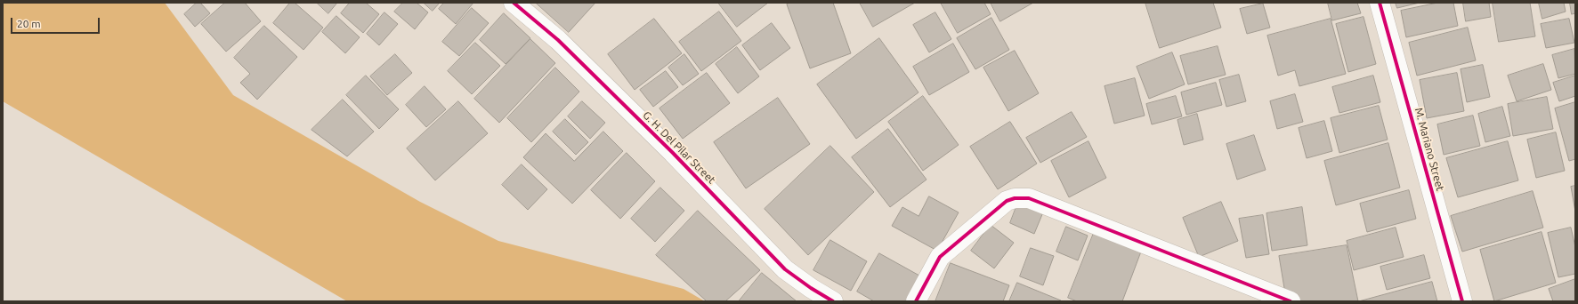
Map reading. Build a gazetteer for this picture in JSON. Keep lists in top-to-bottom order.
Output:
{
  "streets": {
    "street": ["G. H. Del Pilar Street", "M. Mariano Street"]
  },
  "scale_bar": "20 m"
}
